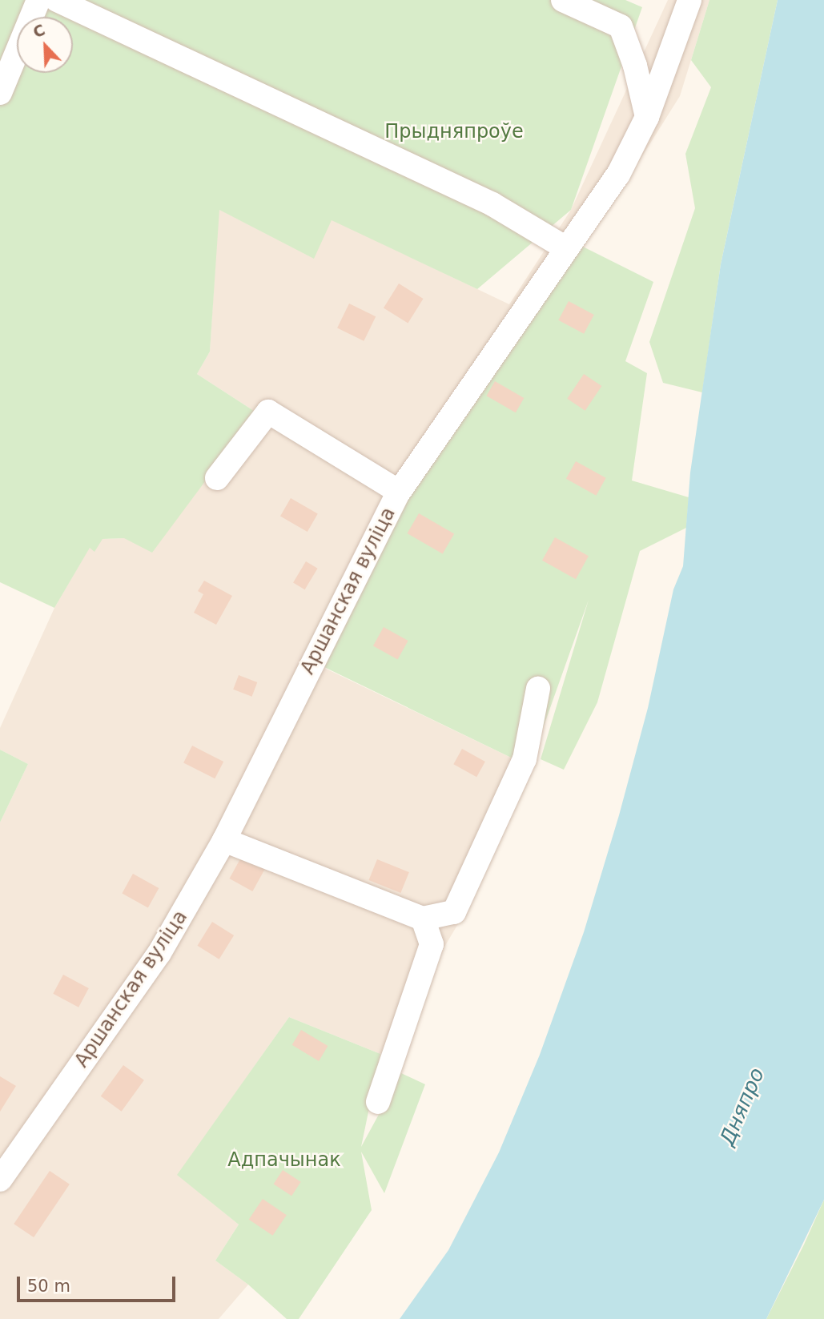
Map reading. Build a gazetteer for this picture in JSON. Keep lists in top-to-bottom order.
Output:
{
  "streets": {
    "street": ["Аршанская вуліца"]
  },
  "water": ["Дняпро"],
  "parks": ["Прыдняпроўе", "Адпачынак"],
  "scale_bar": "50 m",
  "north": "top left"
}
